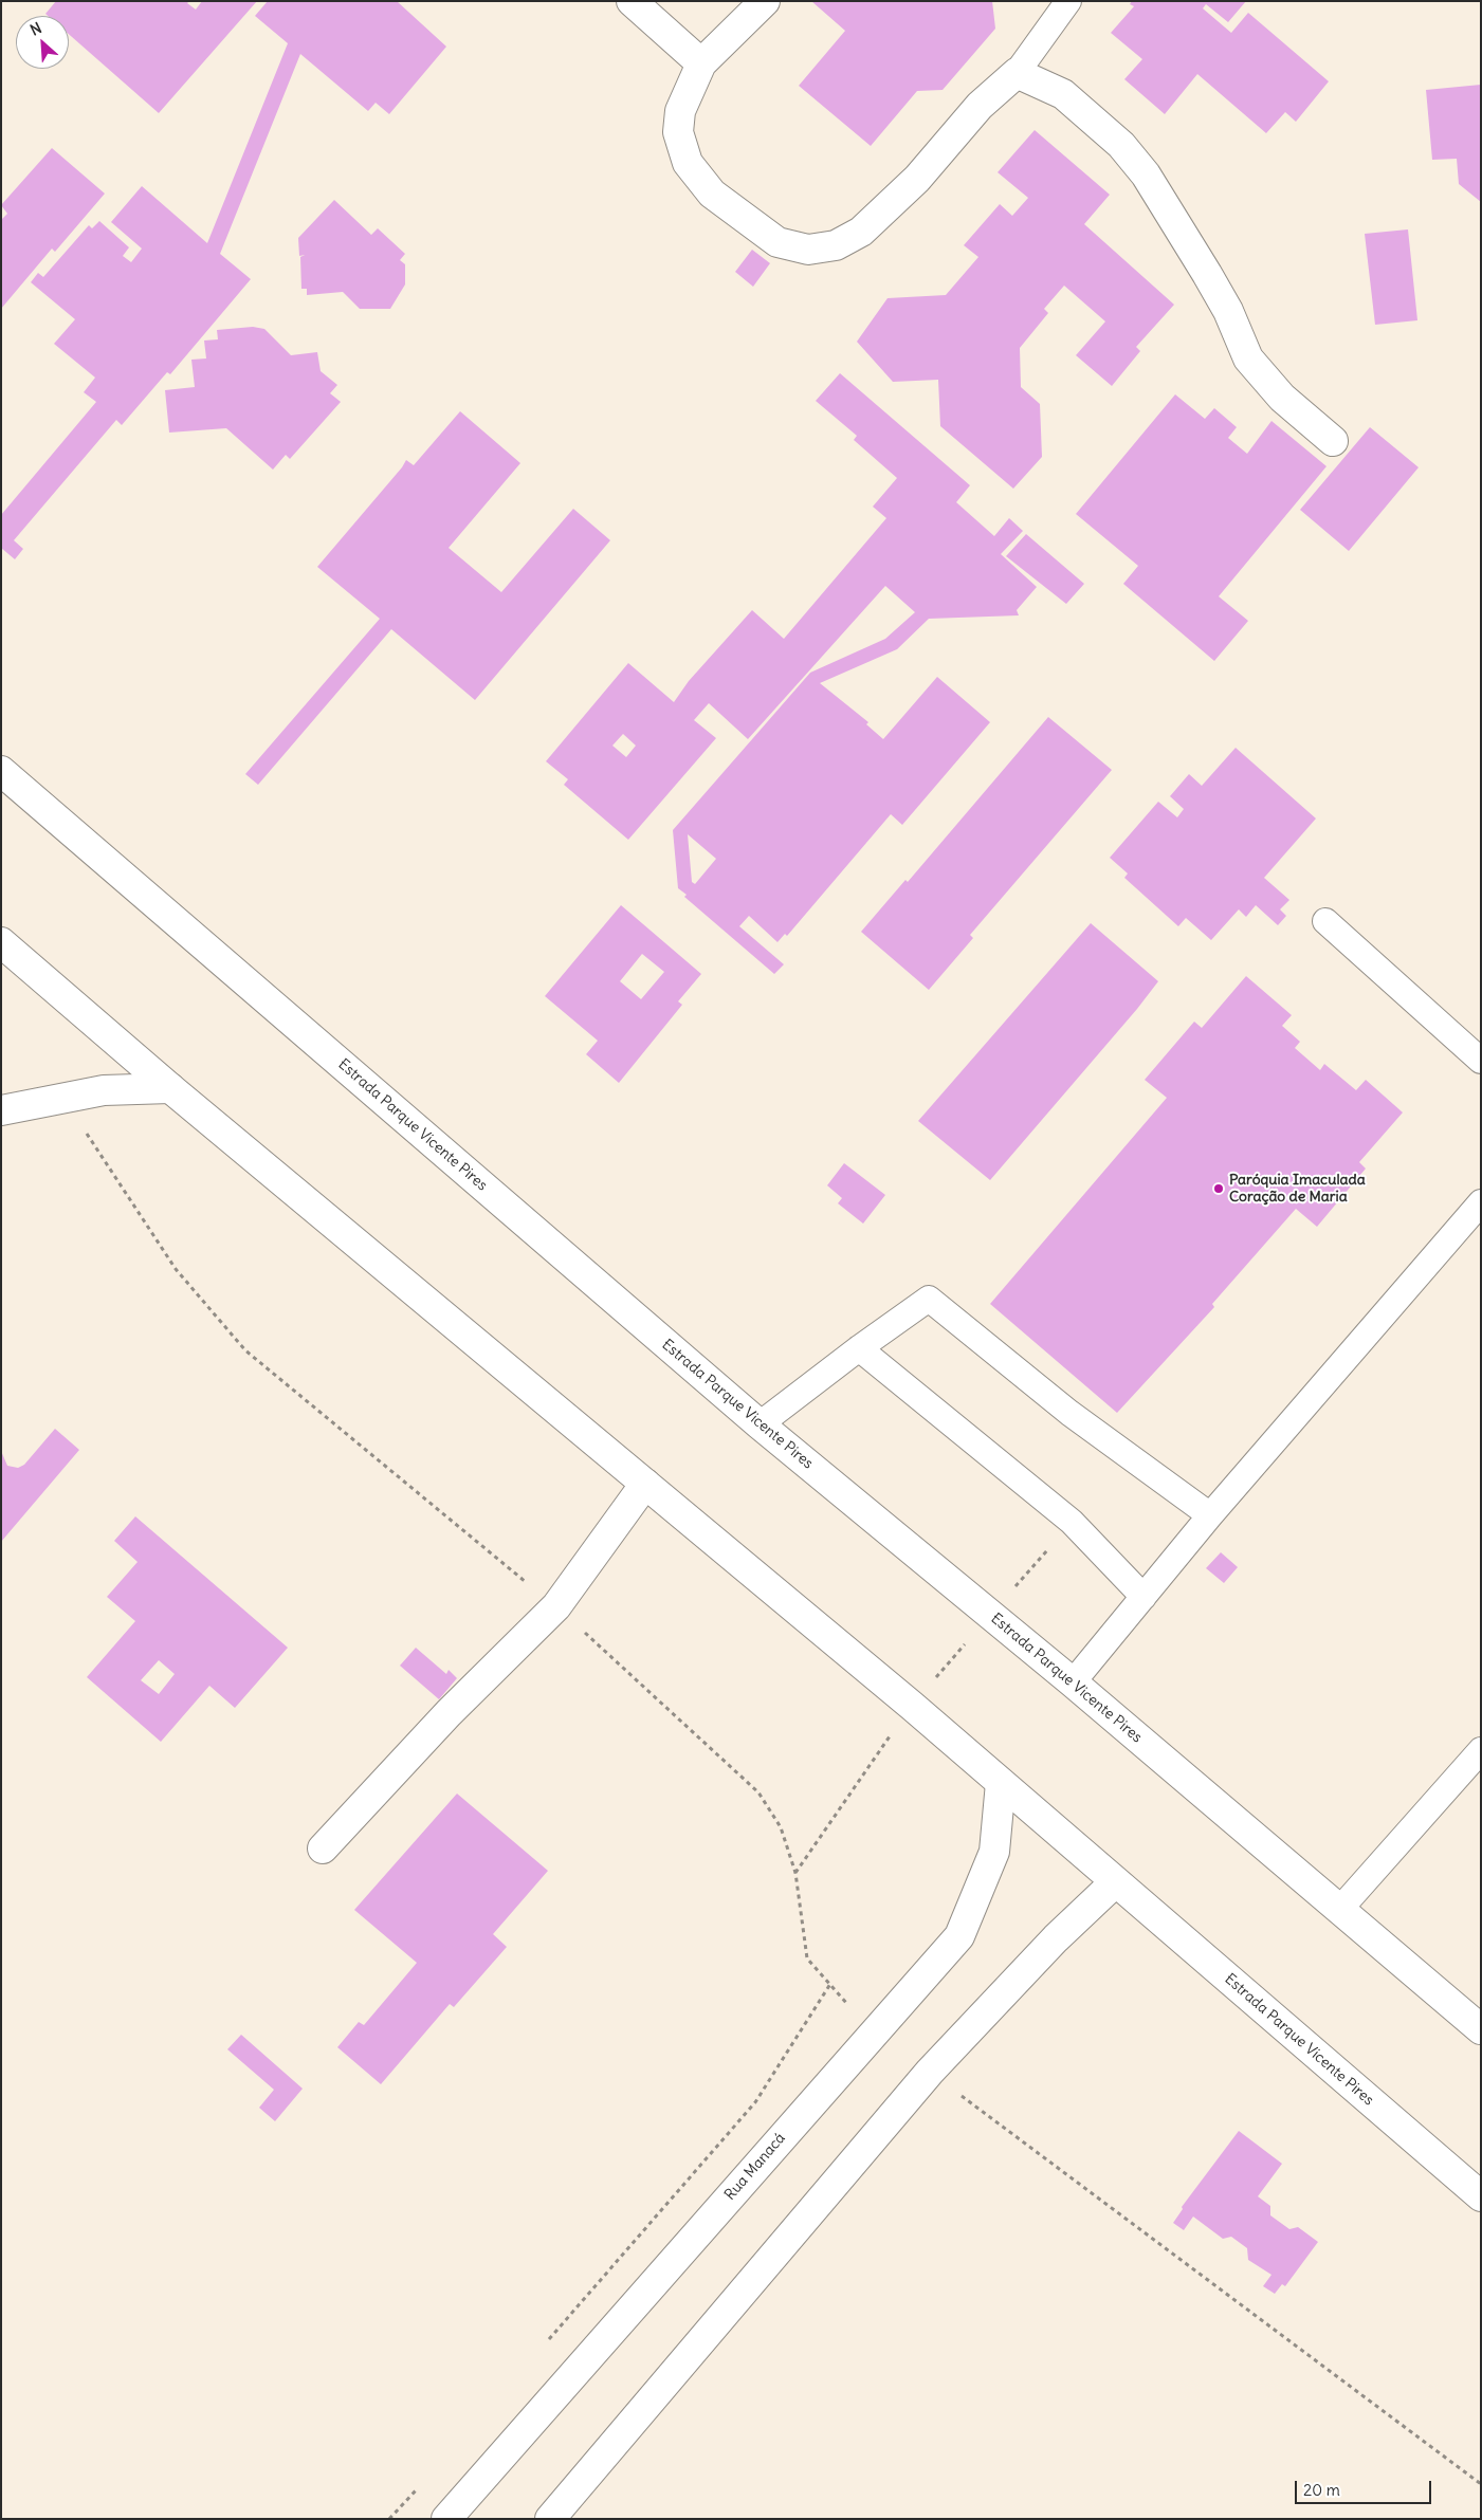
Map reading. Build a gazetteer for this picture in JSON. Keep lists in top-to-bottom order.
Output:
{
  "streets": {
    "main road": ["Estrada Parque Vicente Pires", "Rua Manacá"]
  },
  "crossings": [
    ["Estrada Parque Vicente Pires", "Rua Manacá"]
  ],
  "places": ["Paróquia Imaculada Coração de Maria"],
  "scale_bar": "20 m",
  "north": "top left"
}
